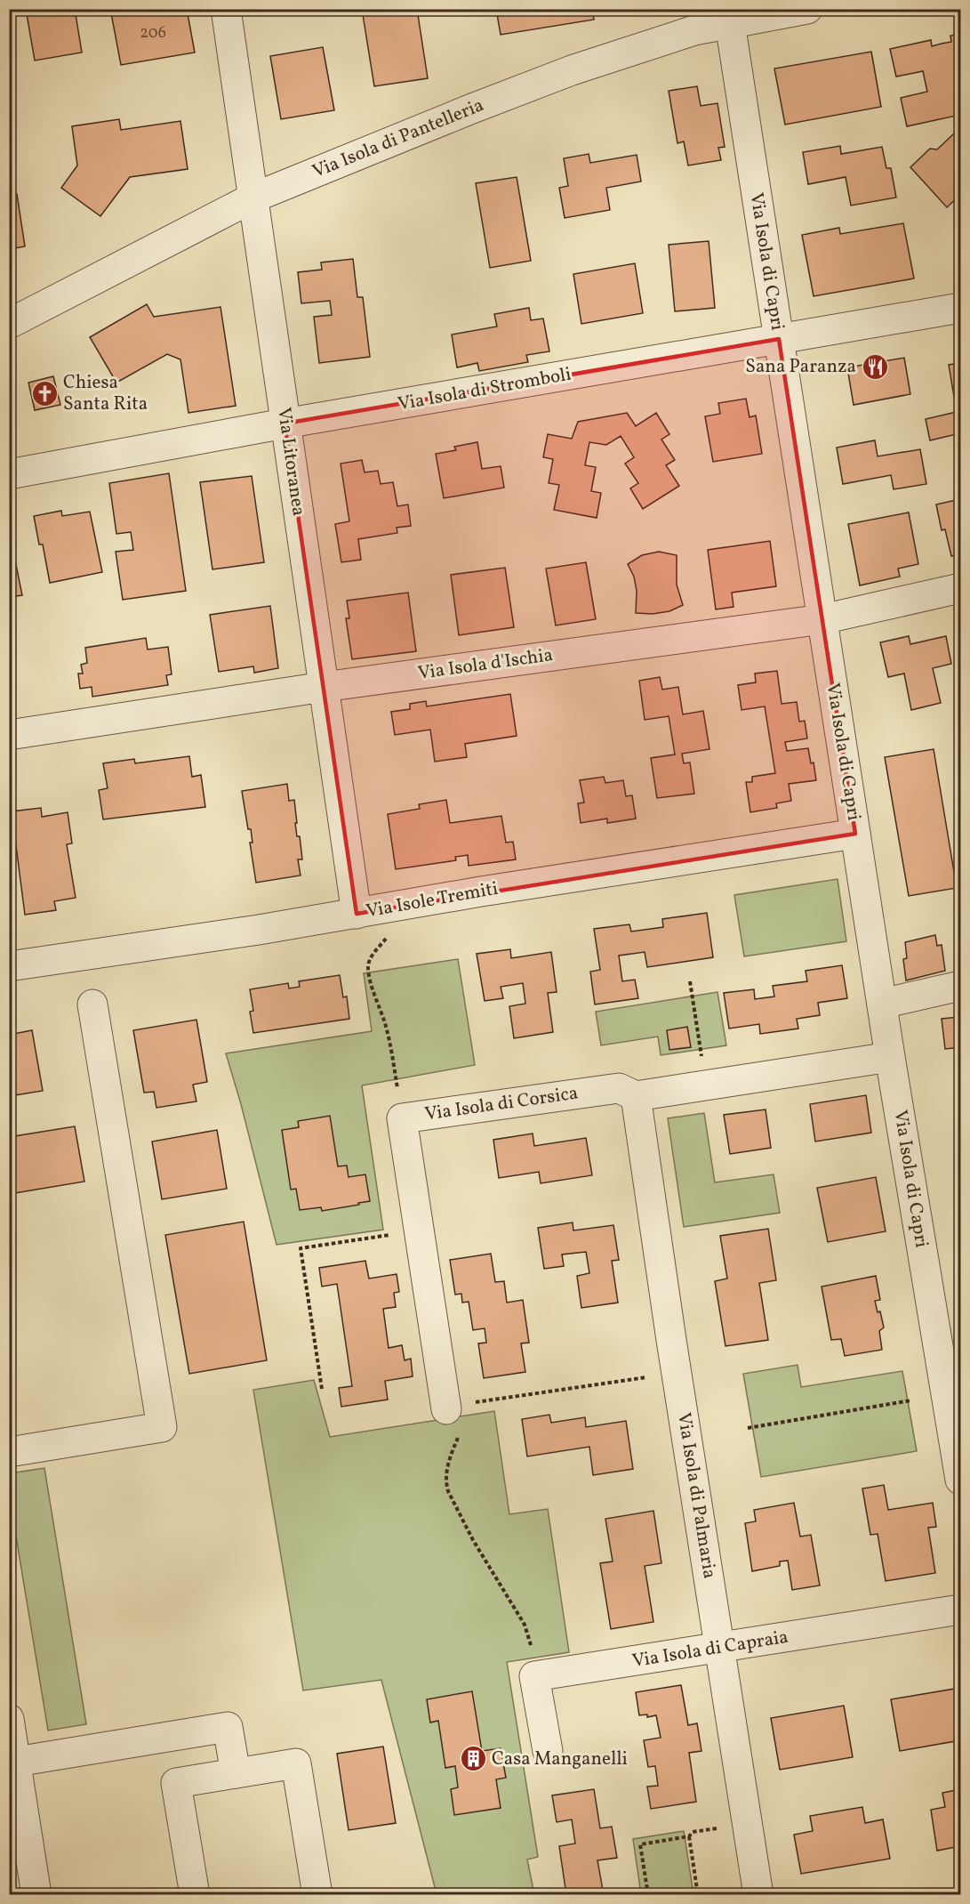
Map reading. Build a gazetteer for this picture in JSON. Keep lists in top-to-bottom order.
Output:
{
  "streets": {
    "street": [
      "Via Isola di Pantelleria",
      "Via Isola di Capri",
      "Via Isola di Stromboli",
      "Via Litoranea",
      "Via Isola d'Ischia",
      "Via Isole Tremiti",
      "Via Isola di Corsica",
      "Via Isola di Palmaria",
      "Via Isola di Capraia"
    ]
  },
  "crossings": [
    ["Via Isola di Pantelleria", "Via Isola di Capri"],
    ["Via Isola di Pantelleria", "Via Litoranea"],
    ["Via Isola di Capri", "Via Isola di Stromboli"],
    ["Via Isola di Capri", "Via Isola d'Ischia"],
    ["Via Isola di Capri", "Via Isole Tremiti"],
    ["Via Isola di Capri", "Via Isola di Corsica"],
    ["Via Isola di Stromboli", "Via Litoranea"],
    ["Via Litoranea", "Via Isola d'Ischia"],
    ["Via Litoranea", "Via Isole Tremiti"],
    ["Via Isola di Corsica", "Via Isola di Palmaria"],
    ["Via Isola di Palmaria", "Via Isola di Capraia"]
  ],
  "places": {
    "restaurant": ["Sana Paranza"],
    "church": ["Chiesa Santa Rita"],
    "building": ["Casa Manganelli"]
  },
  "house_numbers": ["206"]
}
